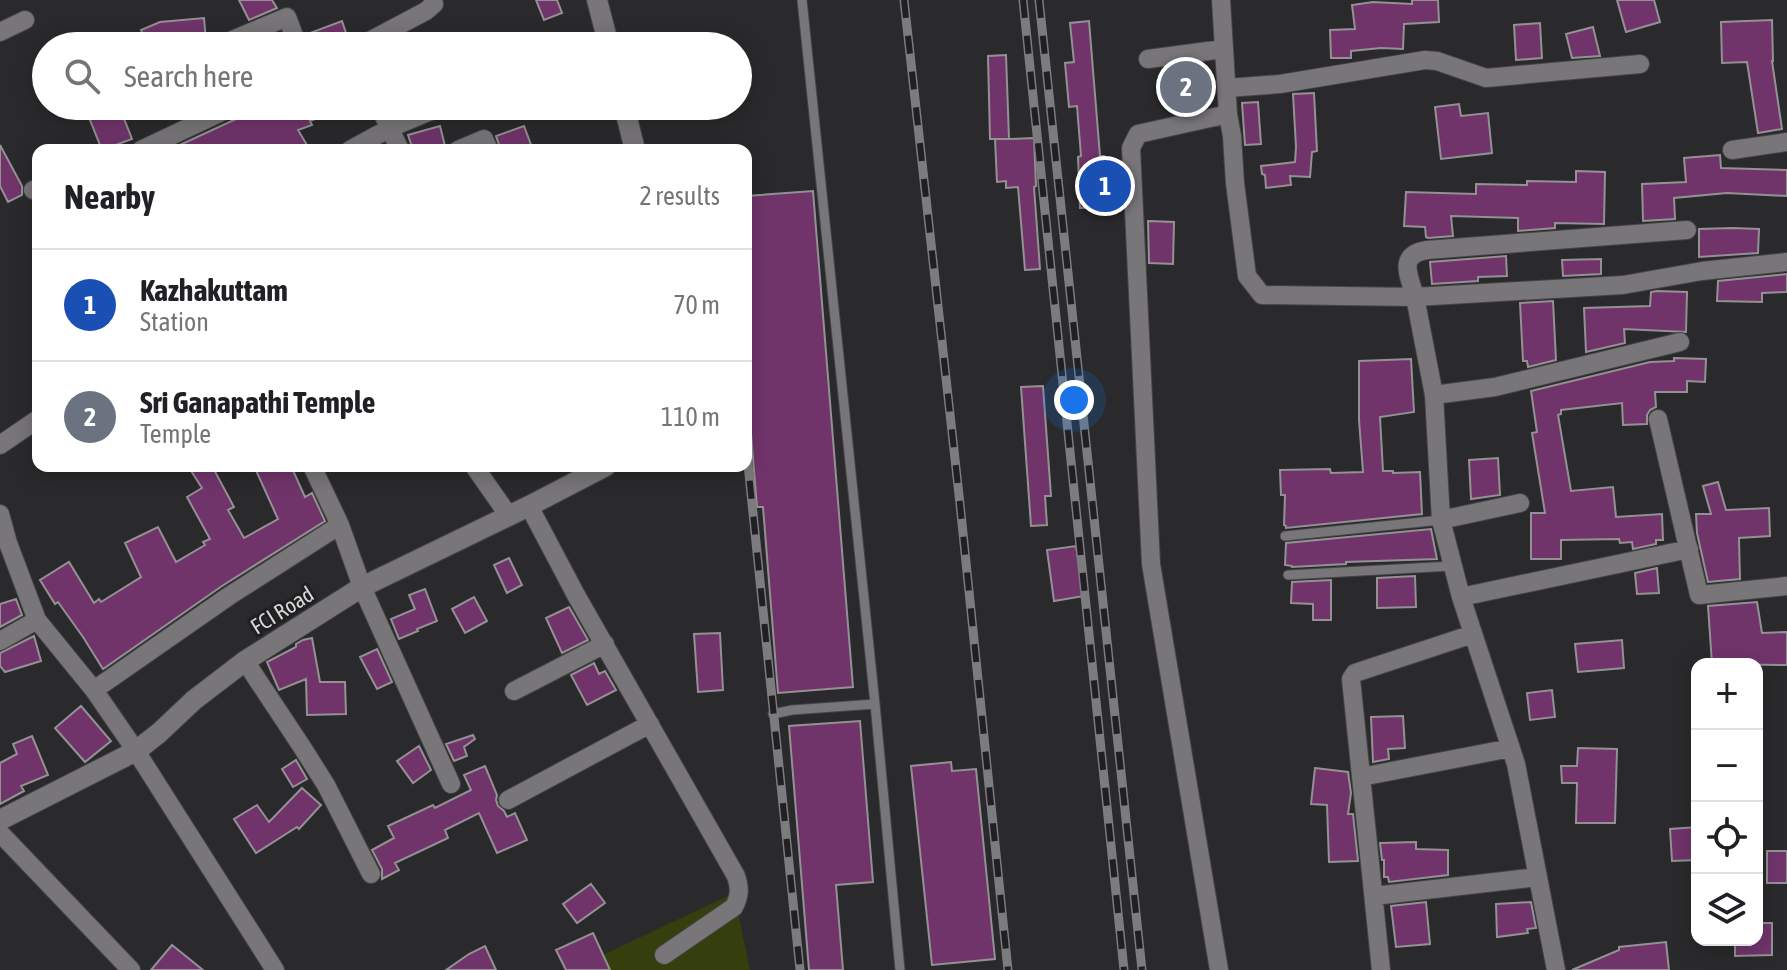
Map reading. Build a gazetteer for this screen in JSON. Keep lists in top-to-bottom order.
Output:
{
  "streets": {
    "street": ["FCI Road"]
  },
  "page": {
    "search": "Search here",
    "pins": ["2", "1"],
    "heading": ["Nearby", "2 results"],
    "list": [
      {
        "mark": "1",
        "name": "Kazhakuttam",
        "note": "Station",
        "value": "70 m"
      },
      {
        "mark": "2",
        "name": "Sri Ganapathi Temple",
        "note": "Temple",
        "value": "110 m"
      }
    ],
    "map_buttons": ["+", "−"]
  }
}
